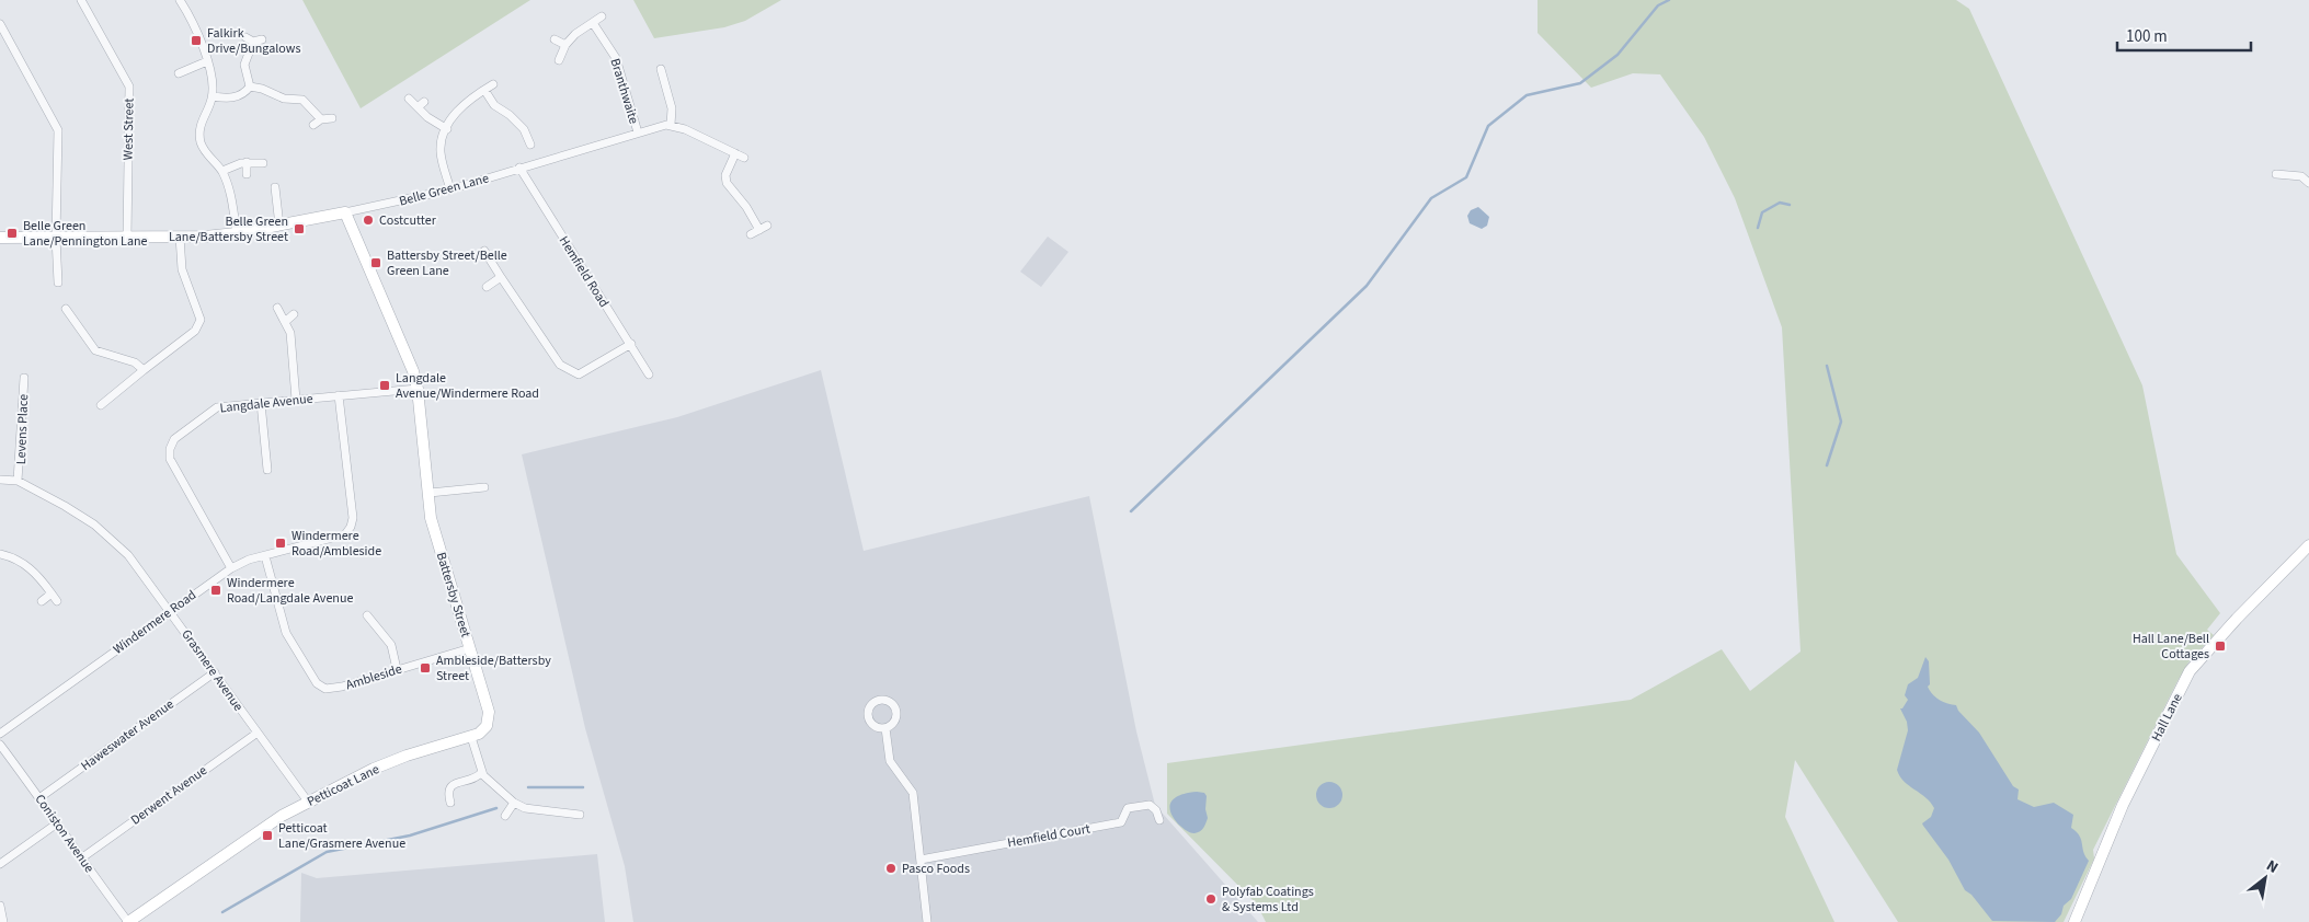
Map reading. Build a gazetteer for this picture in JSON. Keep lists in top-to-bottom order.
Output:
{
  "streets": {
    "street": [
      "Branthwaite",
      "West Street",
      "Belle Green Lane",
      "Hemfield Road",
      "Langdale Avenue",
      "Levens Place",
      "Battersby Street",
      "Windermere Road",
      "Grasmere Avenue",
      "Ambleside",
      "Hall Lane",
      "Haweswater Avenue",
      "Petticoat Lane",
      "Derwent Avenue",
      "Coniston Avenue",
      "Hemfield Court"
    ]
  },
  "crossings": [
    ["Branthwaite", "Belle Green Lane"],
    ["West Street", "Belle Green Lane"],
    ["Belle Green Lane", "Hemfield Road"],
    ["Belle Green Lane", "Battersby Street"],
    ["Langdale Avenue", "Battersby Street"],
    ["Langdale Avenue", "Windermere Road"],
    ["Levens Place", "Grasmere Avenue"],
    ["Battersby Street", "Ambleside"],
    ["Battersby Street", "Petticoat Lane"],
    ["Windermere Road", "Grasmere Avenue"],
    ["Windermere Road", "Ambleside"],
    ["Grasmere Avenue", "Haweswater Avenue"],
    ["Grasmere Avenue", "Petticoat Lane"],
    ["Grasmere Avenue", "Derwent Avenue"],
    ["Haweswater Avenue", "Coniston Avenue"],
    ["Petticoat Lane", "Coniston Avenue"],
    ["Derwent Avenue", "Coniston Avenue"]
  ],
  "places": {
    "transit": [
      "Falkirk Drive/Bungalows",
      "Belle Green Lane/Battersby Street",
      "Belle Green Lane/Pennington Lane",
      "Battersby Street/Belle Green Lane",
      "Langdale Avenue/Windermere Road",
      "Windermere Road/Ambleside",
      "Windermere Road/Langdale Avenue",
      "Hall Lane/Bell Cottages",
      "Ambleside/Battersby Street",
      "Petticoat Lane/Grasmere Avenue"
    ],
    "other": ["Costcutter", "Pasco Foods", "Polyfab Coatings & Systems Ltd"]
  },
  "scale_bar": "100 m",
  "north": "top right"
}
